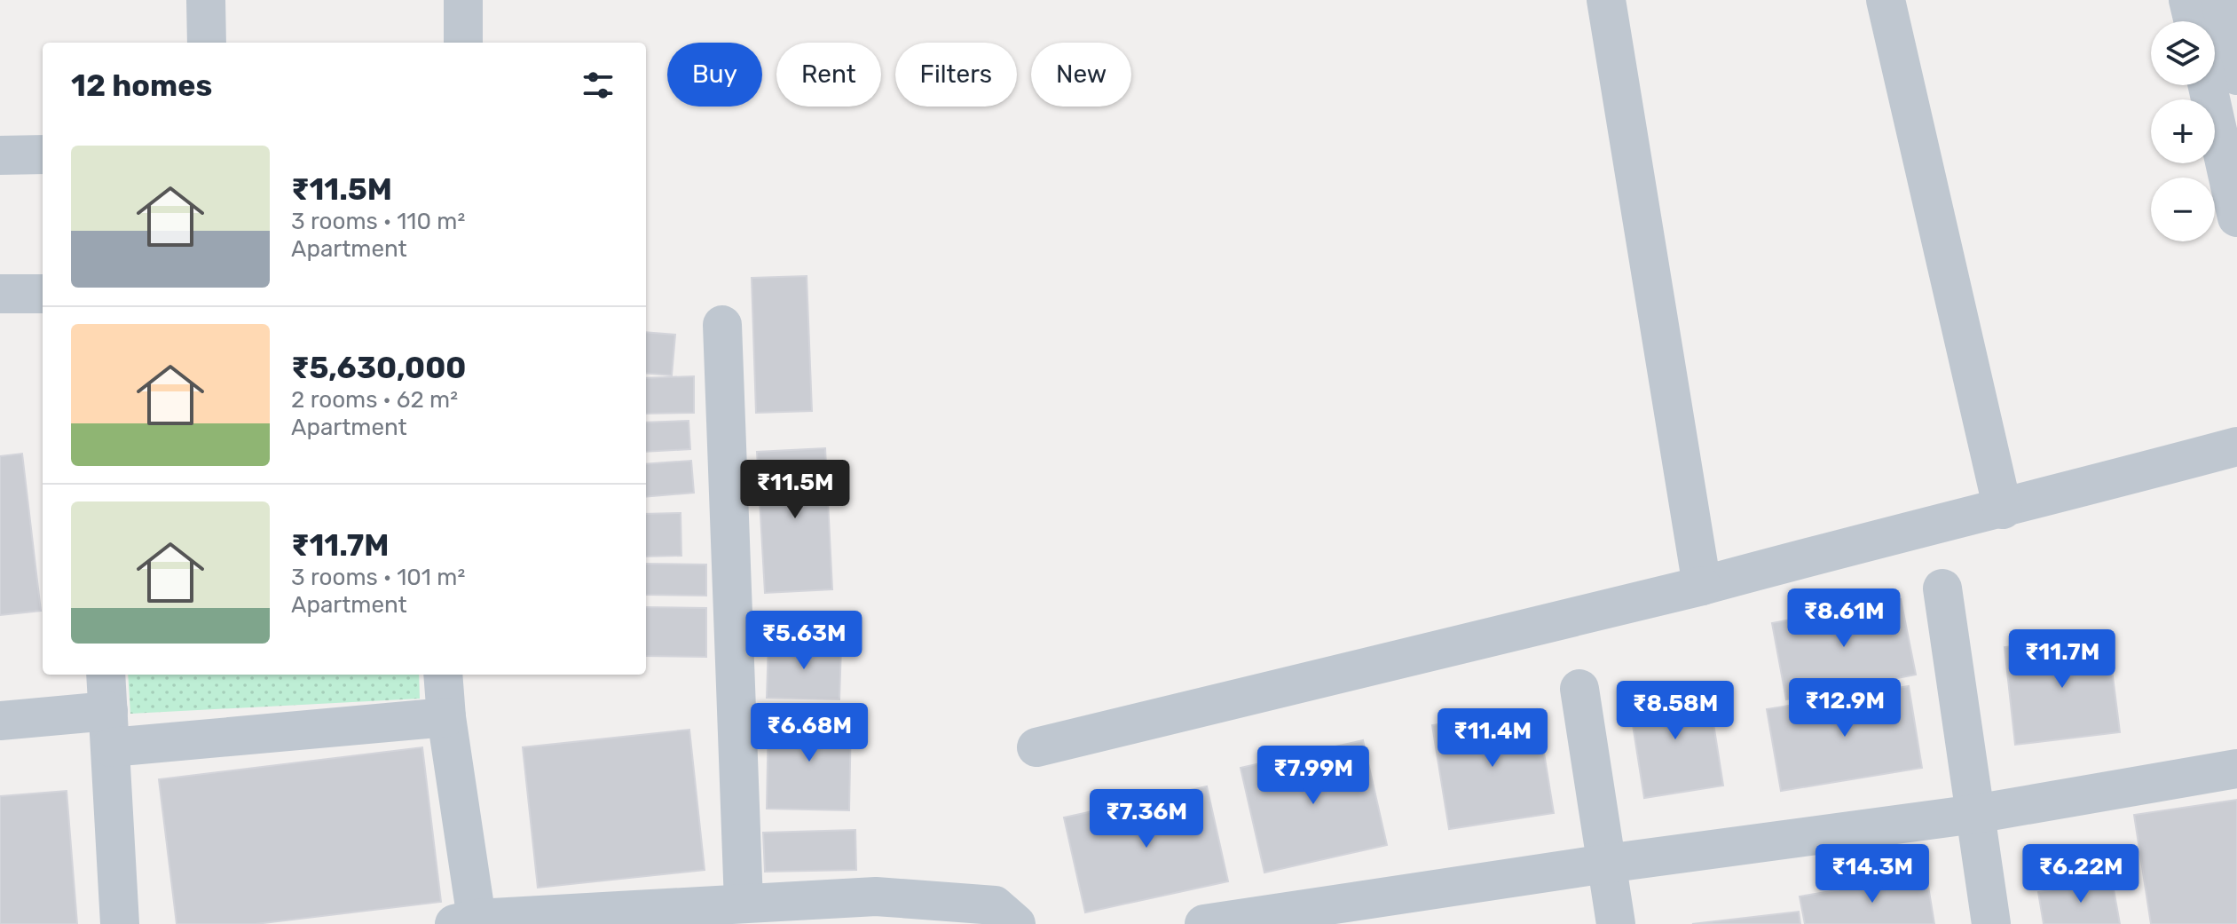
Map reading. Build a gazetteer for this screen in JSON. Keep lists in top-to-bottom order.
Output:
{
  "page": {
    "map_buttons": ["+", "−"],
    "chip": [
      "Buy",
      "Rent",
      "Filters",
      "New"
    ],
    "heading": "12 homes",
    "list": [
      {
        "name": "₹11.5M",
        "note": "3 rooms · 110 m² · Apartment"
      },
      {
        "name": "₹5,630,000",
        "note": "2 rooms · 62 m² · Apartment"
      },
      {
        "name": "₹11.7M",
        "note": "3 rooms · 101 m² · Apartment"
      }
    ],
    "price": [
      "₹11.5M",
      "₹8.61M",
      "₹5.63M",
      "₹11.7M",
      "₹12.9M",
      "₹8.58M",
      "₹6.68M",
      "₹11.4M",
      "₹7.99M",
      "₹7.36M",
      "₹14.3M",
      "₹6.22M"
    ]
  }
}
